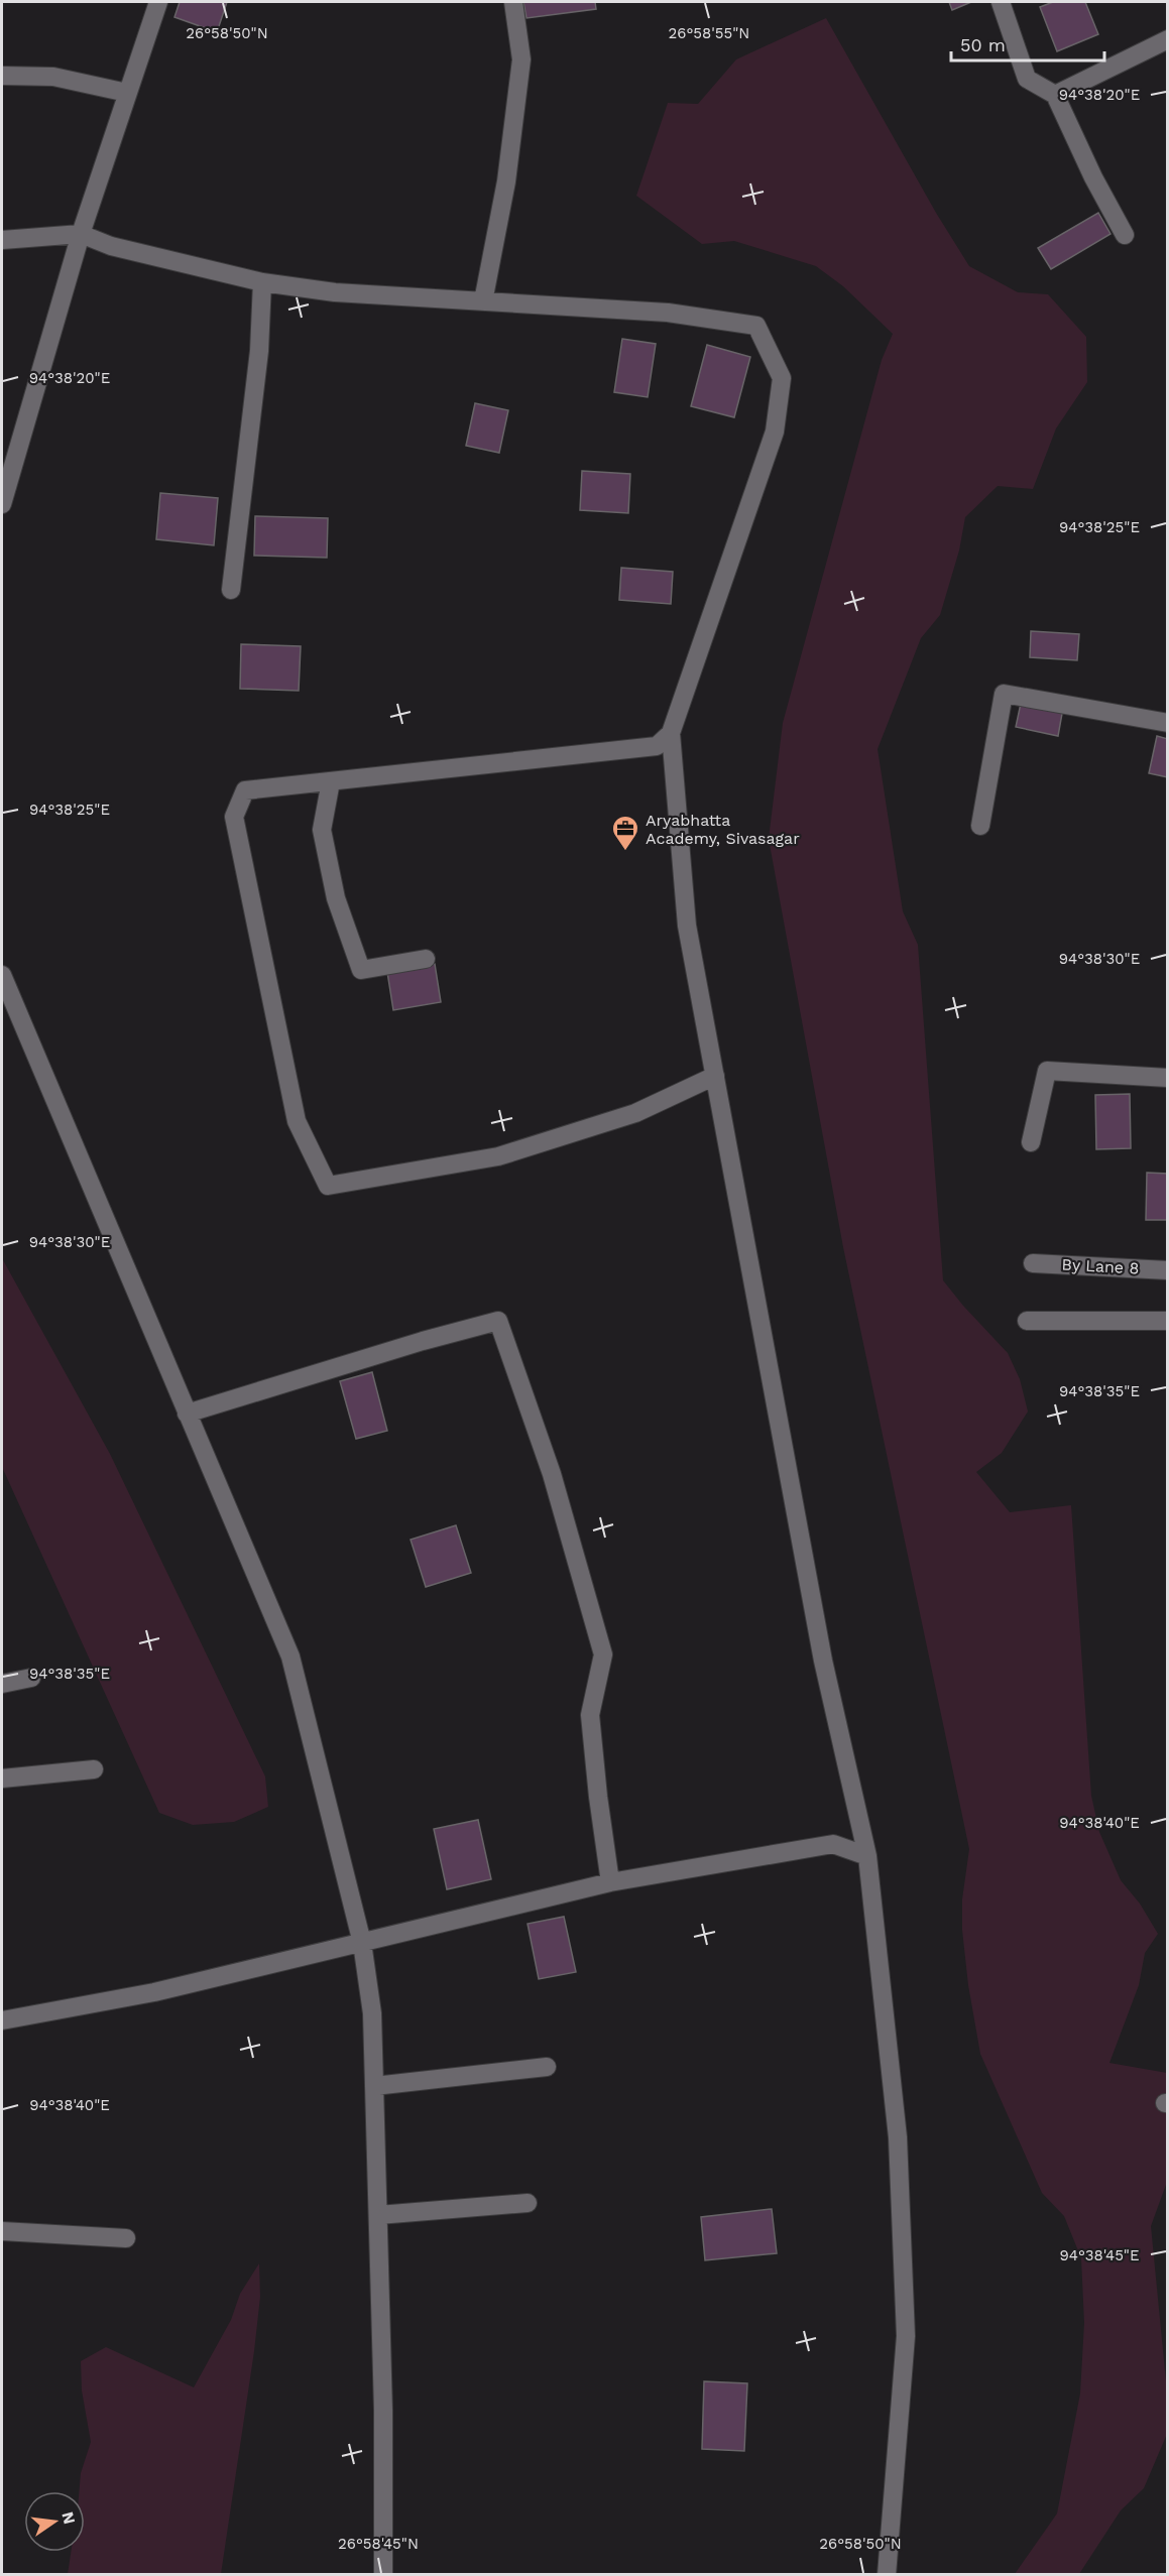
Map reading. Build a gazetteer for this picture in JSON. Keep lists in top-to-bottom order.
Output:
{
  "streets": {
    "street": ["By Lane 8"]
  },
  "places": {
    "office": ["Aryabhatta Academy, Sivasagar"]
  },
  "scale_bar": "50 m",
  "north": "right",
  "coordinates": [
    "26°58'50\"N",
    "26°58'55\"N",
    "94°38'20\"E",
    "94°38'25\"E",
    "94°38'30\"E",
    "94°38'35\"E",
    "94°38'40\"E",
    "94°38'45\"E",
    "26°58'45\"N"
  ]
}
